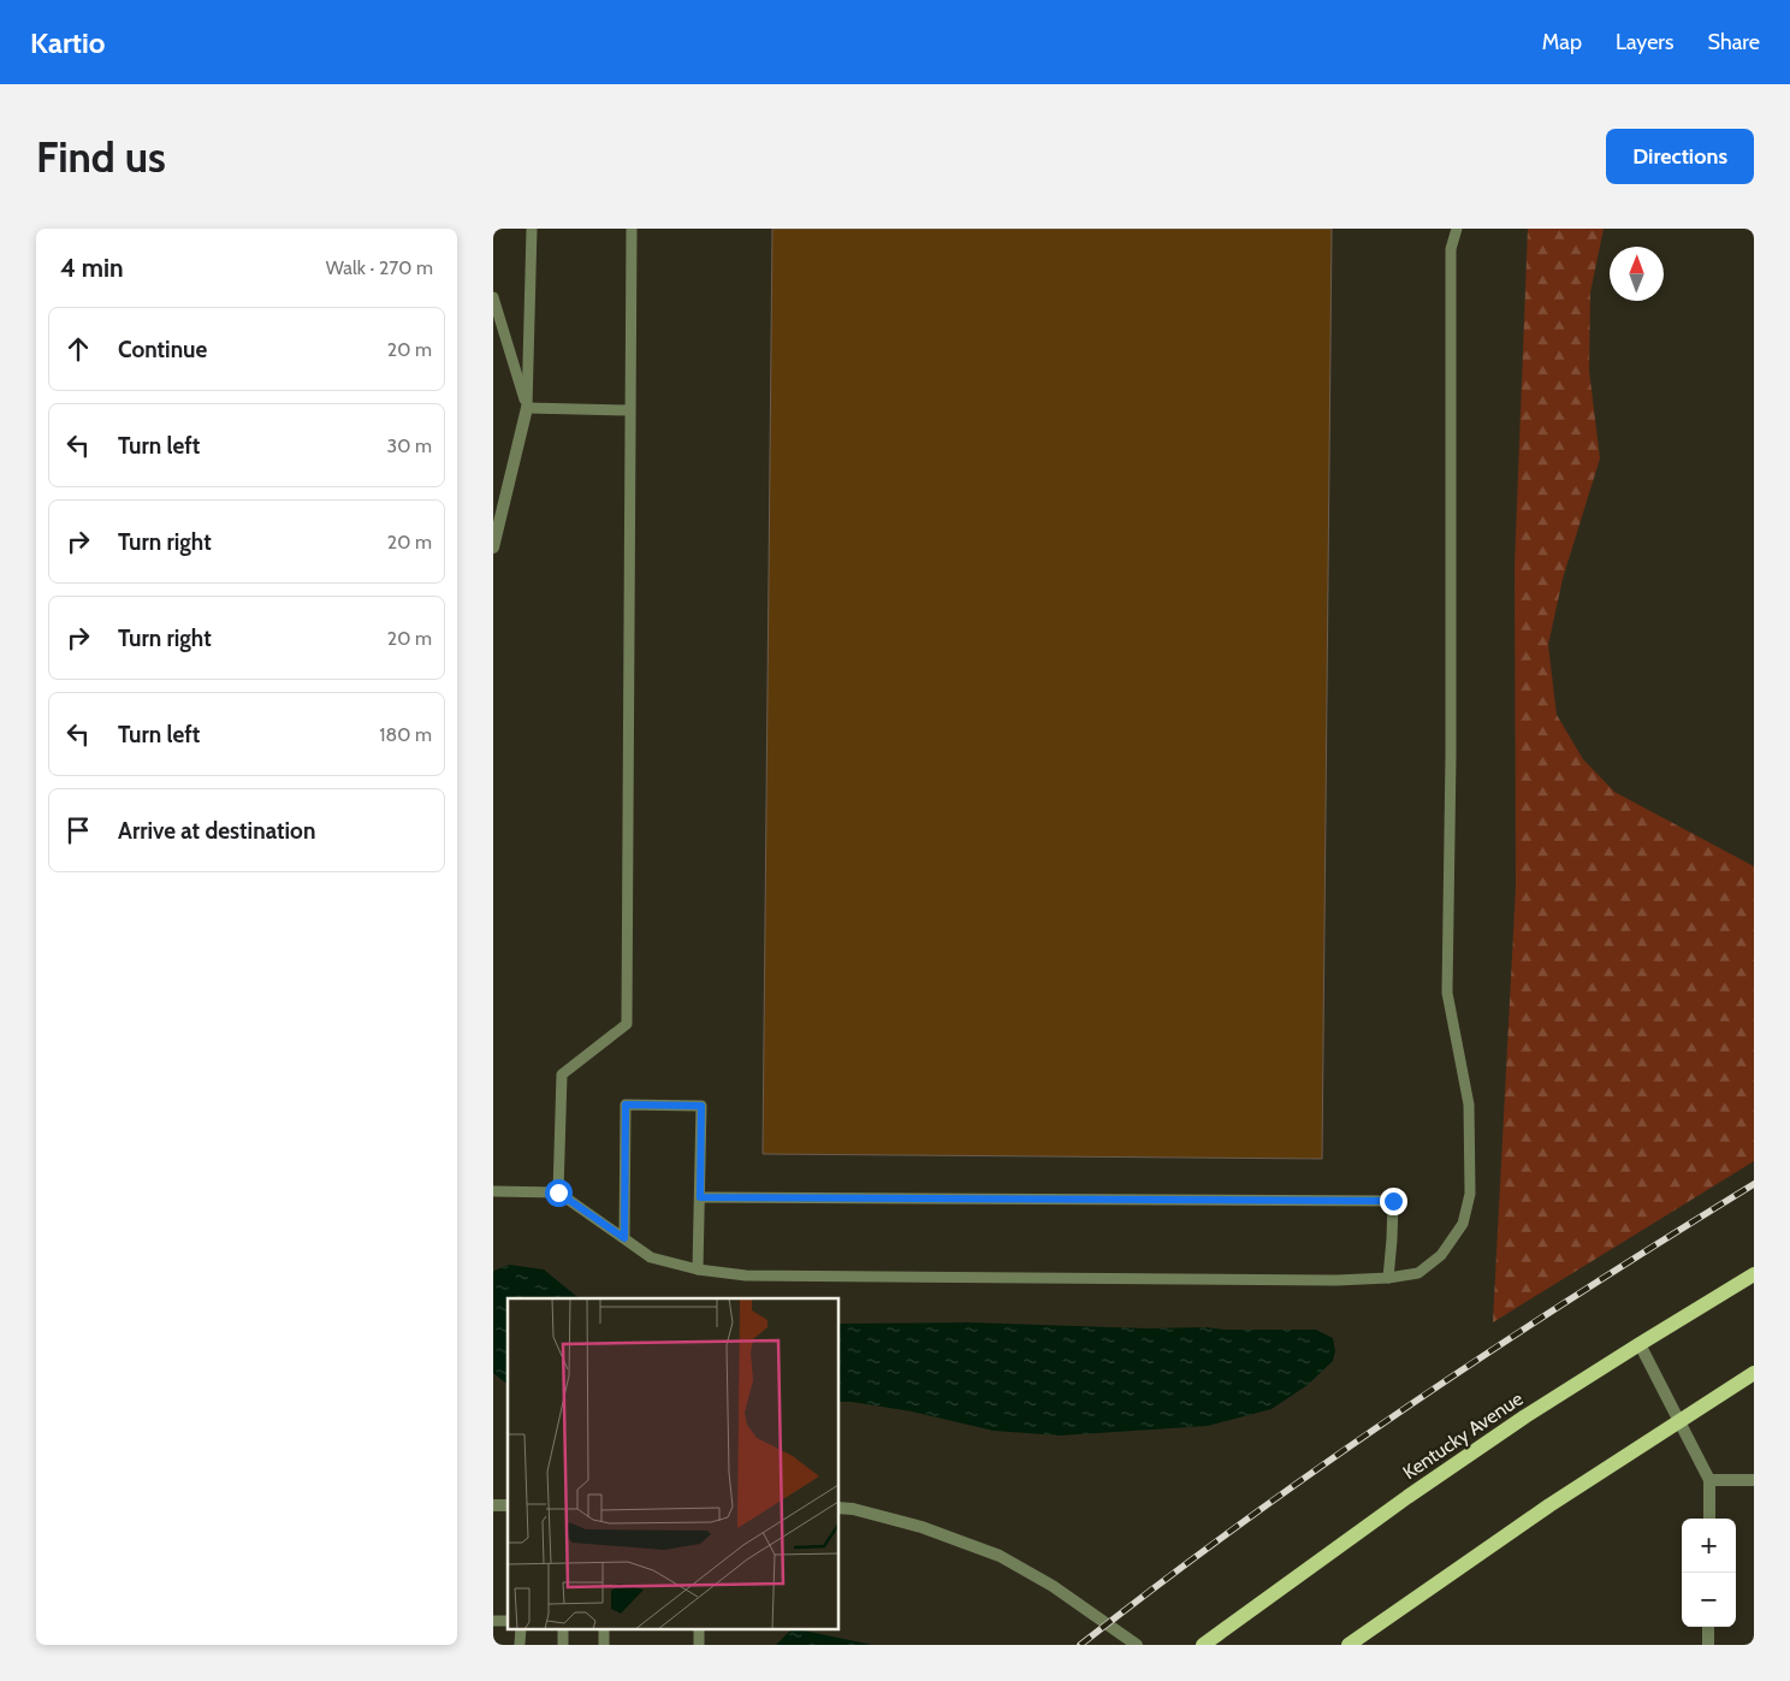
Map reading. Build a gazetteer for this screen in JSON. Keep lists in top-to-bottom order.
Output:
{
  "streets": {
    "main road": ["Kentucky Avenue"]
  },
  "north": "top",
  "page": {
    "header": "Kartio",
    "nav": ["Map", "Layers", "Share"],
    "buttons": "Directions",
    "title": "Find us",
    "heading": ["4 min", "Walk · 270 m"],
    "list": [
      ["Continue", "20 m"],
      ["Turn left", "30 m"],
      ["Turn right", "20 m"],
      ["Turn right", "20 m"],
      ["Turn left", "180 m"],
      "Arrive at destination"
    ],
    "map_buttons": ["+", "−"]
  }
}
